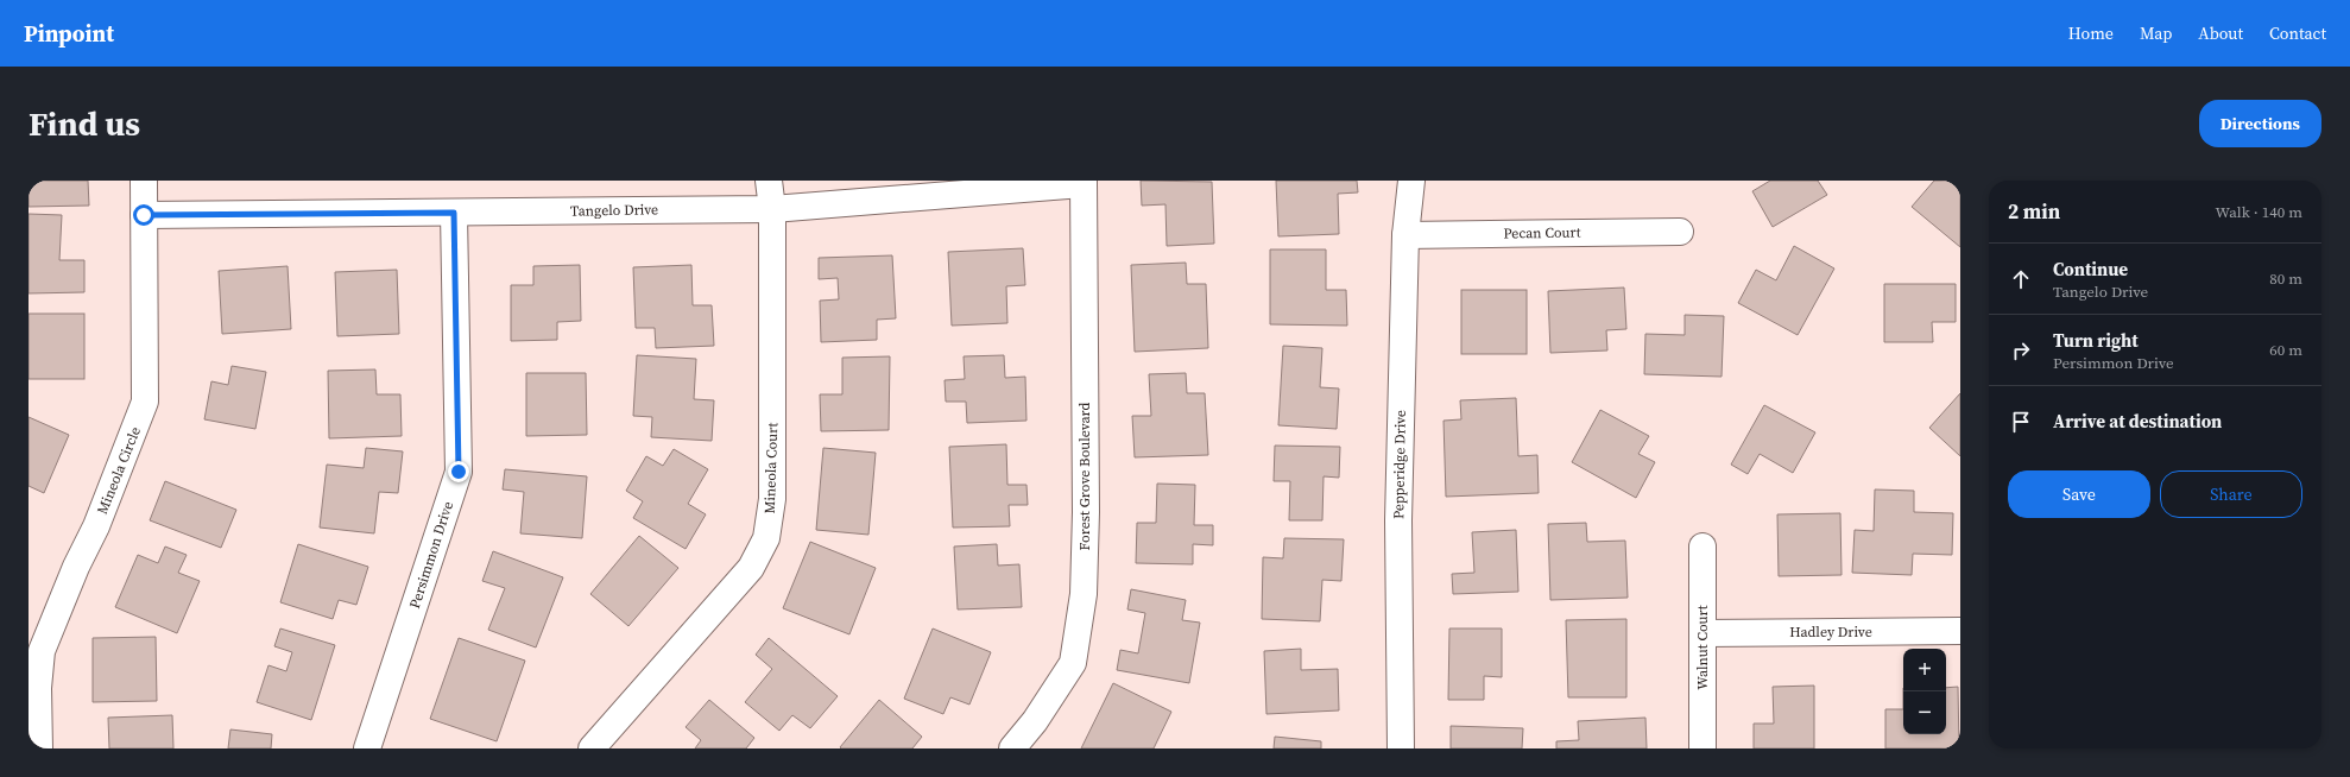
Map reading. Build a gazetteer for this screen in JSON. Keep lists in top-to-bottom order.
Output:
{
  "streets": {
    "street": [
      "Tangelo Drive",
      "Pecan Court",
      "Pepperidge Drive",
      "Mineola Court",
      "Mineola Circle",
      "Forest Grove Boulevard",
      "Persimmon Drive",
      "Hadley Drive",
      "Walnut Court"
    ]
  },
  "crossings": [
    ["Tangelo Drive", "Mineola Court"],
    ["Tangelo Drive", "Mineola Circle"],
    ["Tangelo Drive", "Forest Grove Boulevard"],
    ["Tangelo Drive", "Persimmon Drive"],
    ["Pecan Court", "Pepperidge Drive"],
    ["Hadley Drive", "Walnut Court"]
  ],
  "page": {
    "header": "Pinpoint",
    "nav": [
      "Home",
      "Map",
      "About",
      "Contact"
    ],
    "buttons": [
      "Directions",
      ["Save", "Share"]
    ],
    "title": "Find us",
    "heading": ["2 min", "Walk · 140 m"],
    "list": [
      ["Continue", "Tangelo Drive", "80 m"],
      ["Turn right", "Persimmon Drive", "60 m"],
      "Arrive at destination"
    ],
    "map_buttons": ["+", "−"]
  }
}
